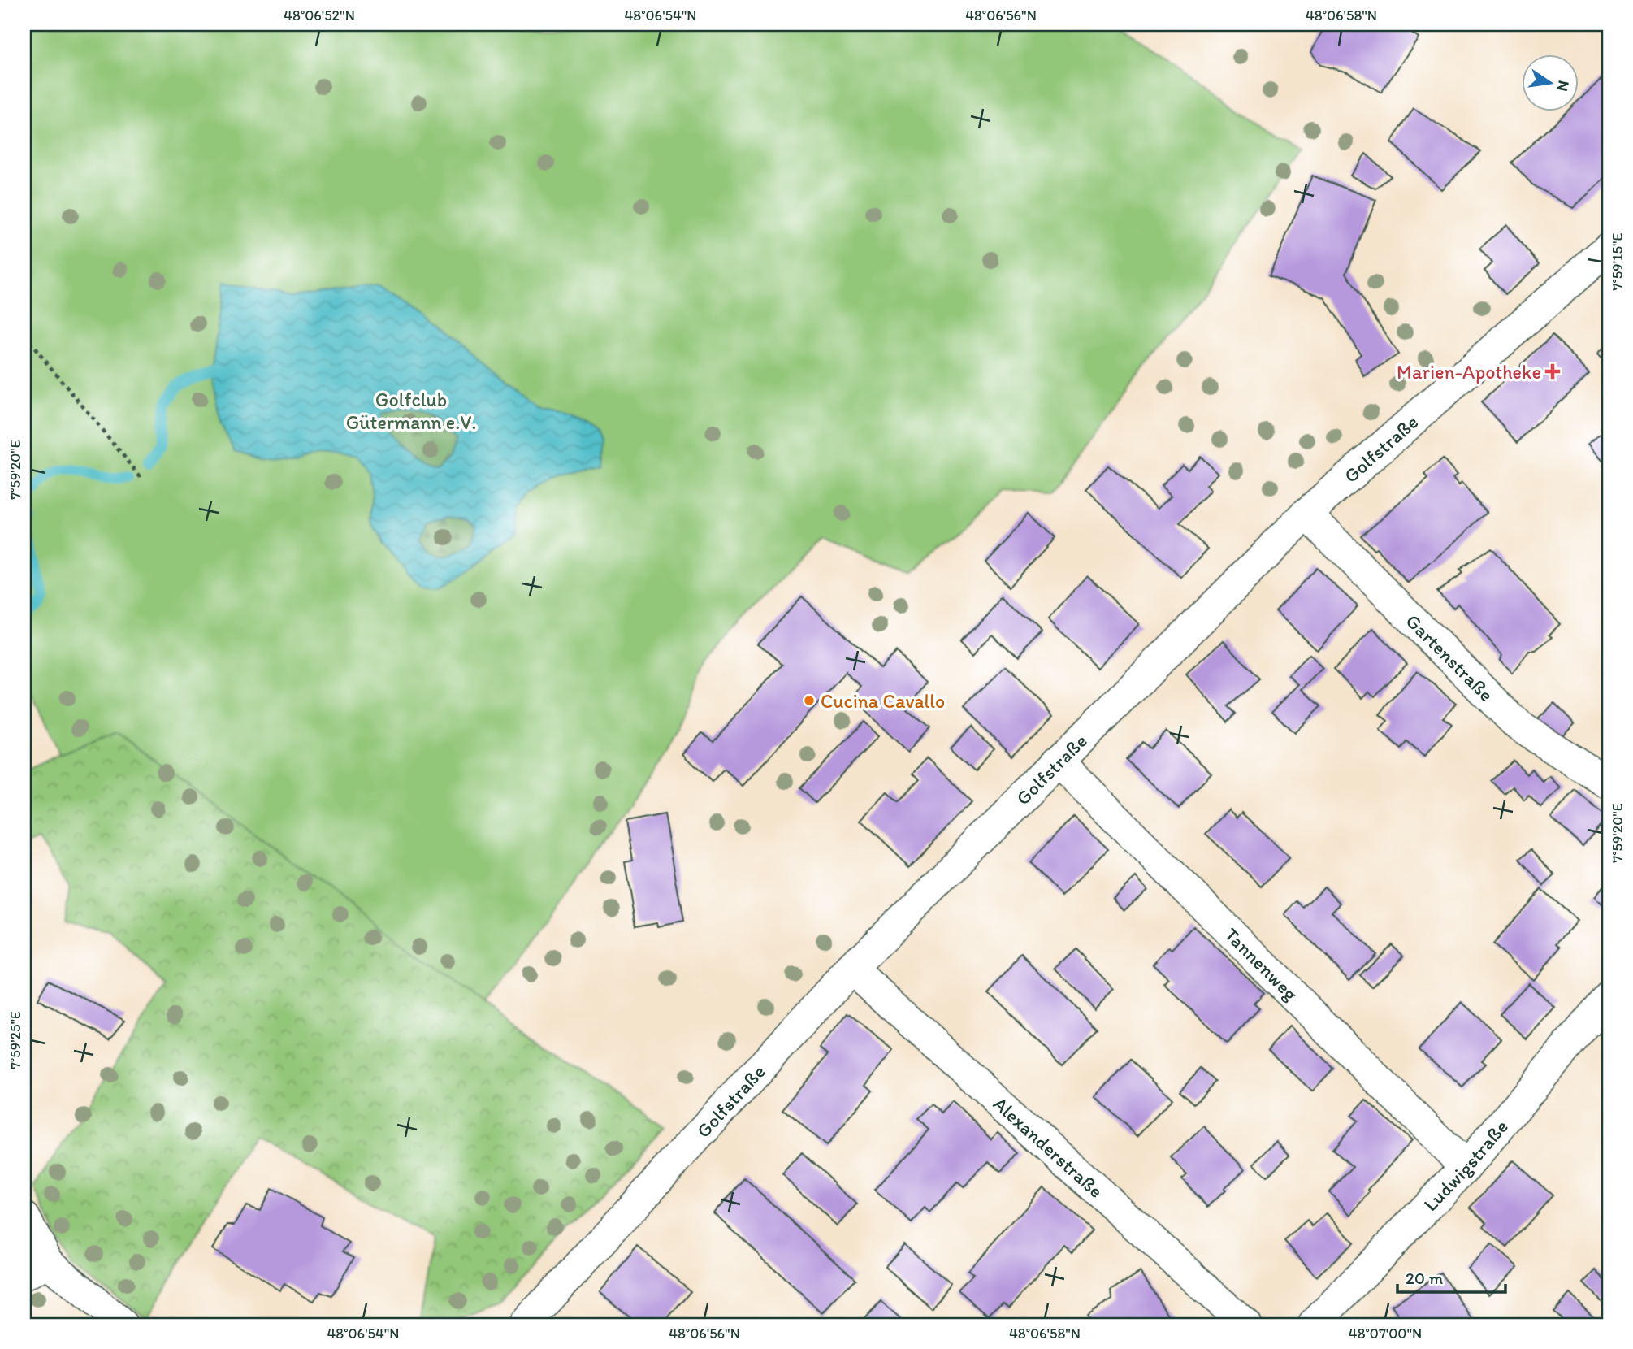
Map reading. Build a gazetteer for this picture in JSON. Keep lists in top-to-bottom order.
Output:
{
  "streets": {
    "street": [
      "Golfstraße",
      "Gartenstraße",
      "Tannenweg",
      "Alexanderstraße",
      "Ludwigstraße"
    ]
  },
  "crossings": [
    ["Golfstraße", "Gartenstraße"],
    ["Golfstraße", "Tannenweg"],
    ["Golfstraße", "Alexanderstraße"],
    ["Tannenweg", "Ludwigstraße"]
  ],
  "parks": ["Golfclub Gütermann e.V."],
  "places": {
    "health": ["Marien-Apotheke"],
    "other": ["Cucina Cavallo"]
  },
  "scale_bar": "20 m",
  "north": "right",
  "coordinates": [
    "48°06'52\"N",
    "48°06'54\"N",
    "48°06'56\"N",
    "48°06'58\"N",
    "7°59'15\"E",
    "7°59'20\"E",
    "7°59'25\"E",
    "48°07'00\"N"
  ]
}
